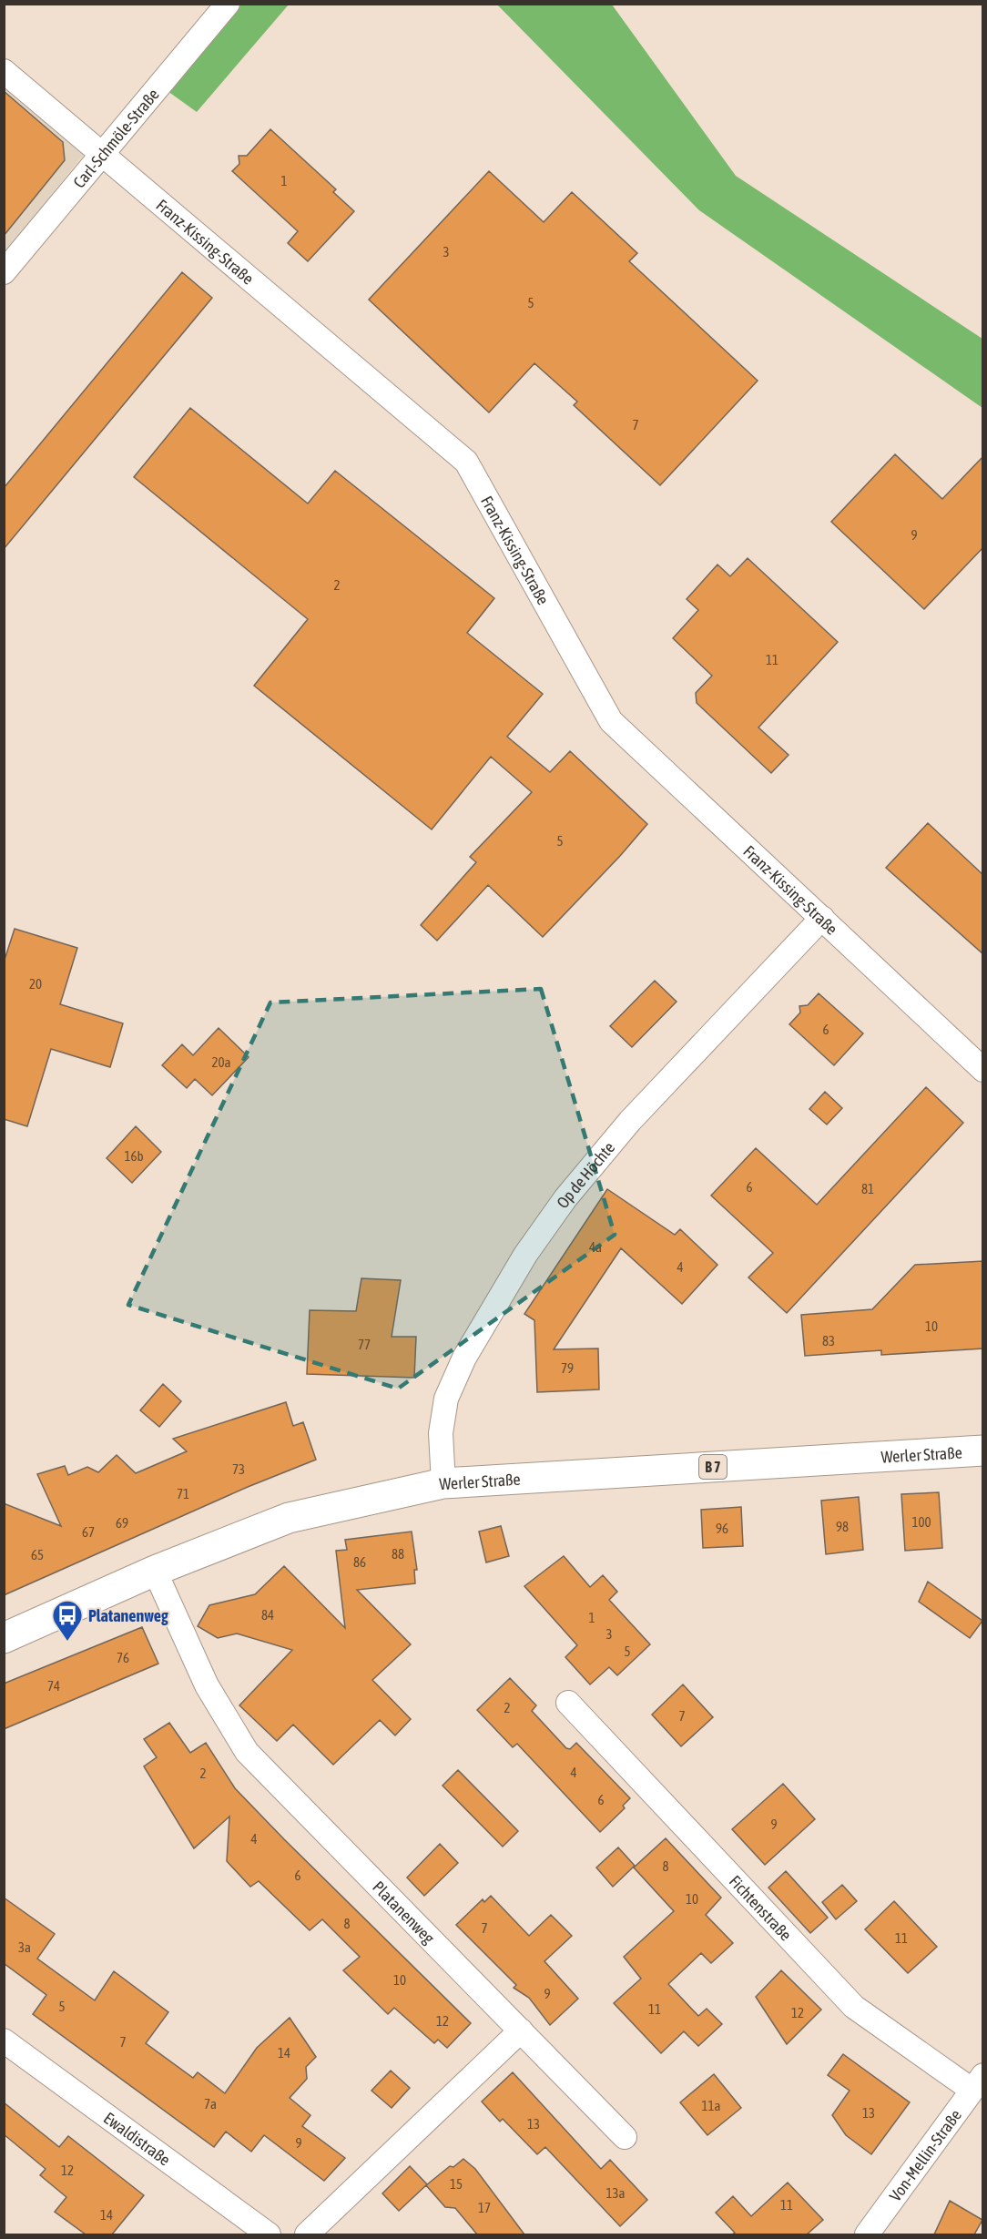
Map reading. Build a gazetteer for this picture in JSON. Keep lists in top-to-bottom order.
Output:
{
  "streets": {
    "main road": ["Werler Straße", "B 7"],
    "street": [
      "Carl-Schmöle-Straße",
      "Franz-Kissing-Straße",
      "Op de Höchte",
      "Fichtenstraße",
      "Platanenweg",
      "Ewaldistraße",
      "Von-Mellin-Straße"
    ]
  },
  "crossings": [
    ["Carl-Schmöle-Straße", "Franz-Kissing-Straße"],
    ["Franz-Kissing-Straße", "Op de Höchte"],
    ["Op de Höchte", "Werler Straße"],
    ["Werler Straße", "Platanenweg"],
    ["Fichtenstraße", "Von-Mellin-Straße"]
  ],
  "places": {
    "bus stop": ["Platanenweg"]
  },
  "house_numbers": [
    "1",
    "3",
    "5",
    "7",
    "9",
    "2",
    "11",
    "5",
    "20",
    "6",
    "20a",
    "16b",
    "6",
    "81",
    "4a",
    "4",
    "10",
    "83",
    "77",
    "79",
    "73",
    "71",
    "100",
    "69",
    "98",
    "96",
    "67",
    "88",
    "65",
    "86",
    "84",
    "1",
    "3",
    "5",
    "76",
    "74",
    "2",
    "7",
    "4",
    "2",
    "6",
    "9",
    "4",
    "8",
    "6",
    "10",
    "8",
    "7",
    "11",
    "3a",
    "10",
    "9",
    "5",
    "11",
    "12",
    "12",
    "7",
    "14",
    "7a",
    "11a",
    "13",
    "13",
    "9",
    "12",
    "15",
    "13a",
    "11",
    "17",
    "14"
  ]
}
